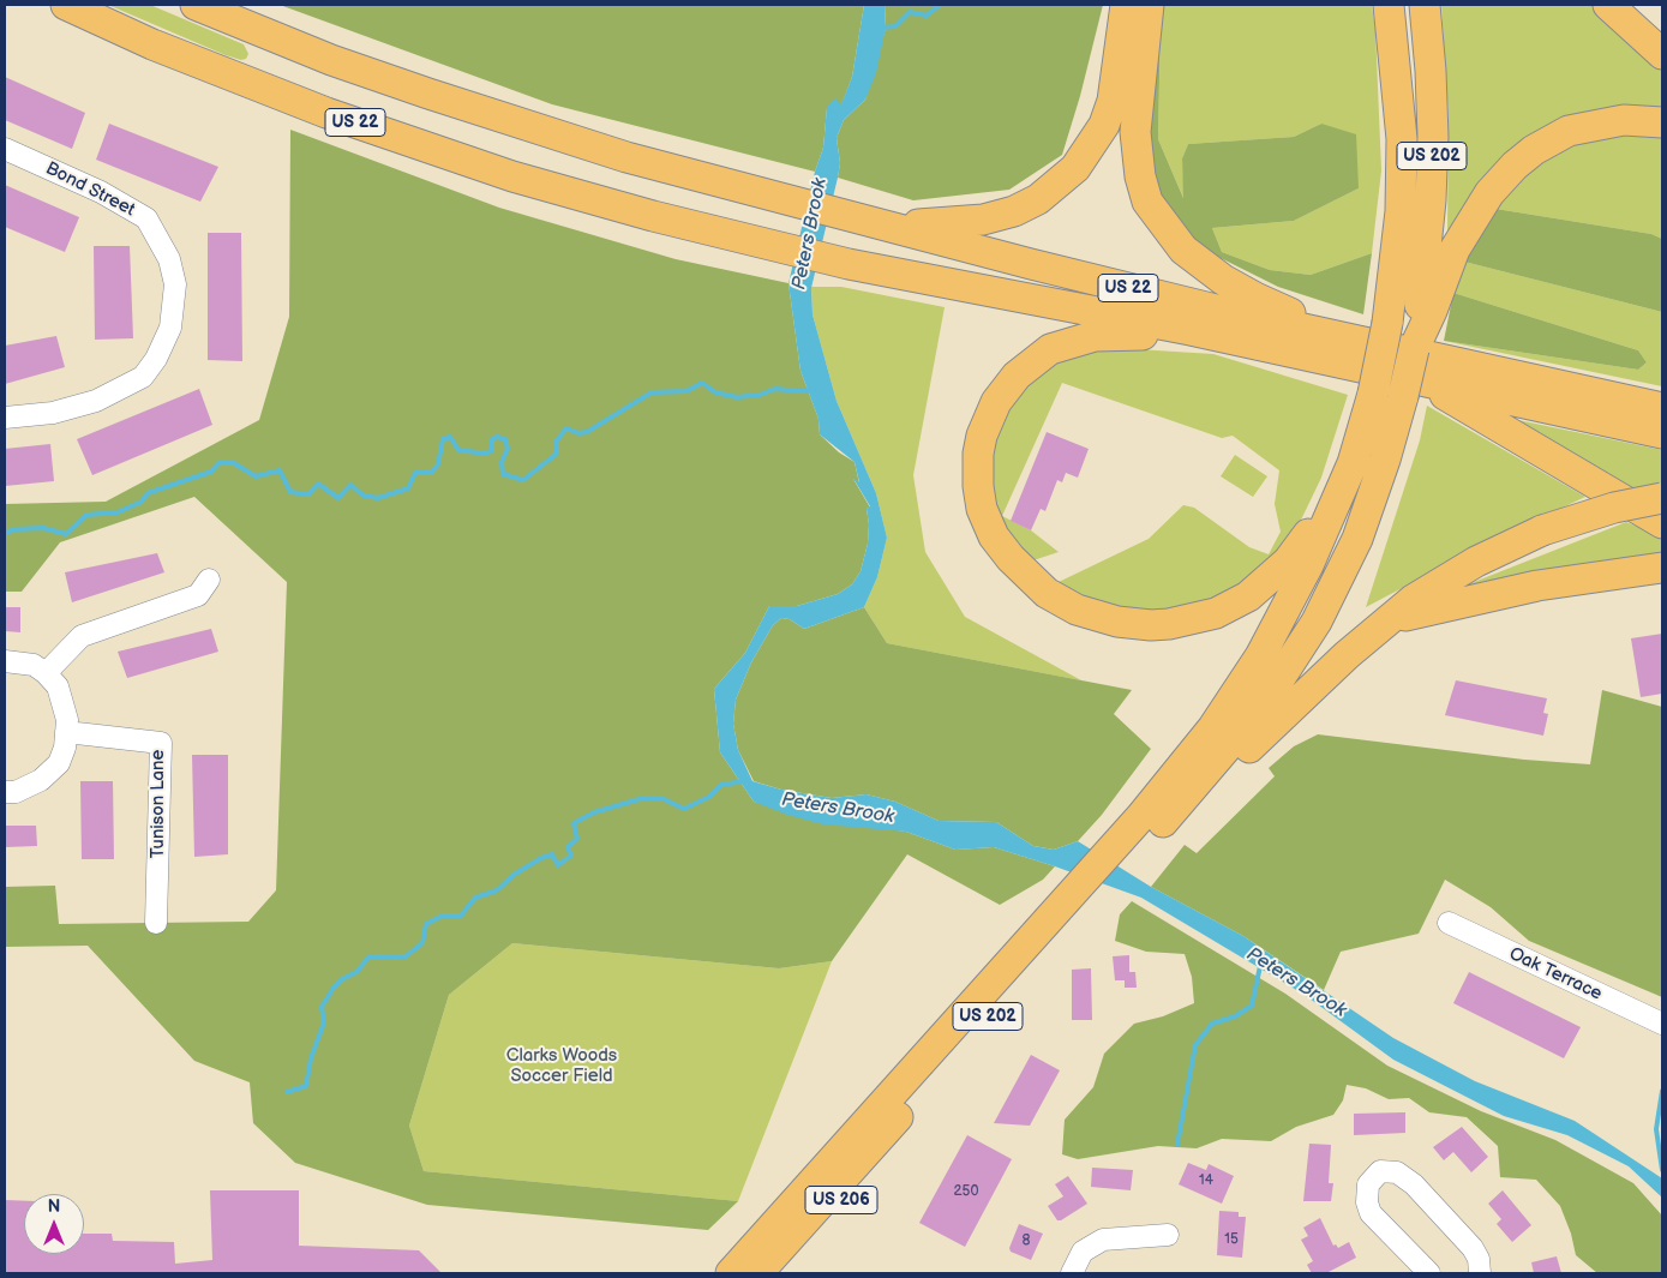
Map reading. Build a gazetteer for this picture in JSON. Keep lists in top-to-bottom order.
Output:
{
  "streets": {
    "highway": ["US 22", "US 202", "US 206"],
    "street": ["Bond Street", "Tunison Lane", "Oak Terrace"]
  },
  "crossings": [
    ["US 22", "US 202"],
    ["US 202", "US 206"]
  ],
  "water": ["Peters Brook"],
  "parks": ["Clarks Woods Soccer Field"],
  "house_numbers": [
    "14",
    "250",
    "15",
    "8"
  ],
  "north": "top"
}
